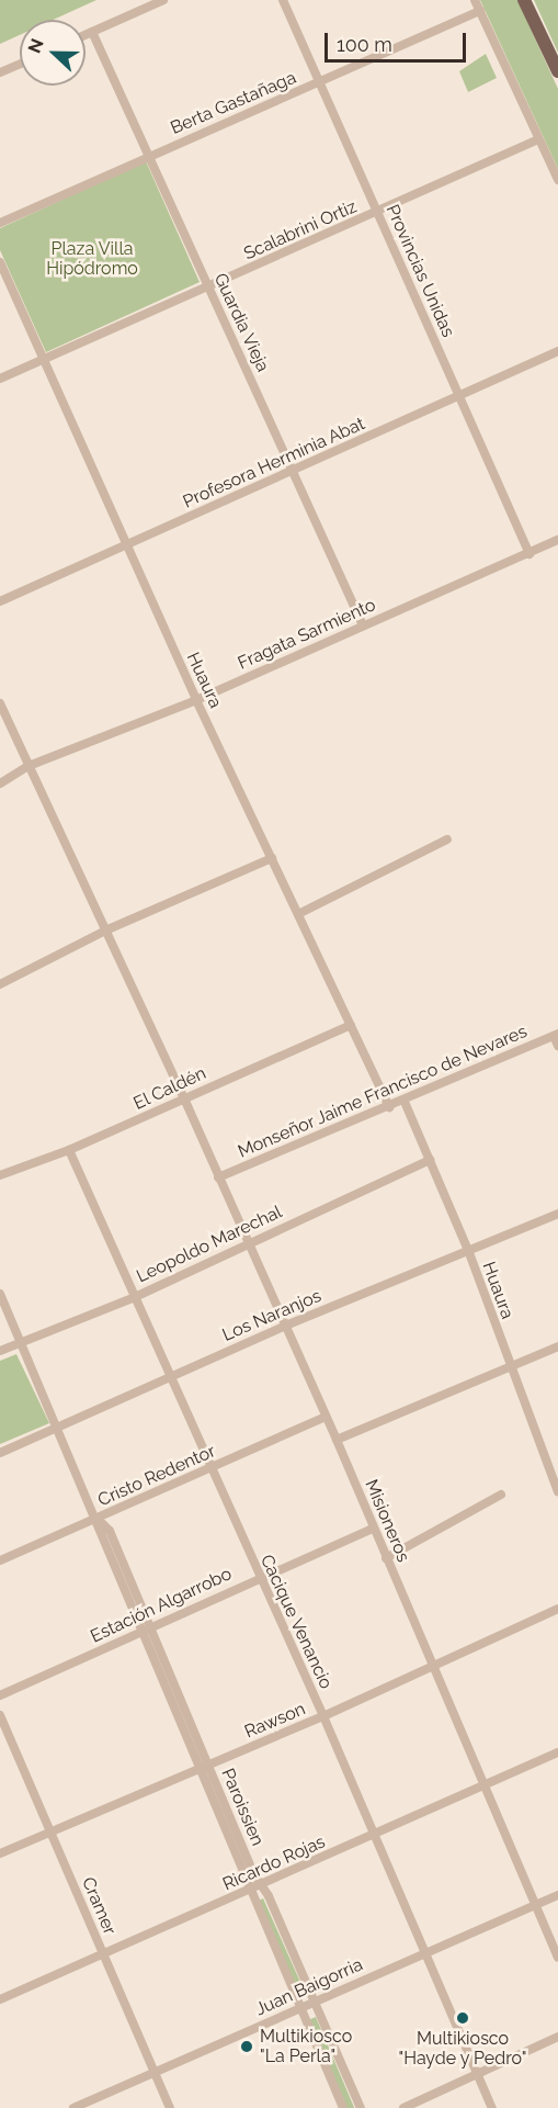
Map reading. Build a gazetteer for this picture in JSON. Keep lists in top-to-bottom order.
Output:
{
  "streets": {
    "street": [
      "Berta Gastañaga",
      "Scalabrini Ortiz",
      "Provincias Unidas",
      "Guardia Vieja",
      "Profesora Herminia Abat",
      "Fragata Sarmiento",
      "Huaura",
      "El Caldén",
      "Monseñor Jaime Francisco de Nevares",
      "Leopoldo Marechal",
      "Los Naranjos",
      "Cristo Redentor",
      "Misioneros",
      "Estación Algarrobo",
      "Cacique Venancio",
      "Rawson",
      "Paroissien",
      "Ricardo Rojas",
      "Cramer",
      "Juan Baigorria"
    ]
  },
  "crossings": [
    ["Berta Gastañaga", "Provincias Unidas"],
    ["Berta Gastañaga", "Guardia Vieja"],
    ["Scalabrini Ortiz", "Provincias Unidas"],
    ["Scalabrini Ortiz", "Guardia Vieja"],
    ["Scalabrini Ortiz", "Huaura"],
    ["Provincias Unidas", "Profesora Herminia Abat"],
    ["Provincias Unidas", "Fragata Sarmiento"],
    ["Guardia Vieja", "Profesora Herminia Abat"],
    ["Guardia Vieja", "Fragata Sarmiento"],
    ["Profesora Herminia Abat", "Huaura"],
    ["Fragata Sarmiento", "Huaura"],
    ["Fragata Sarmiento", "Misioneros"],
    ["Huaura", "El Caldén"],
    ["Huaura", "Monseñor Jaime Francisco de Nevares"],
    ["Huaura", "Leopoldo Marechal"],
    ["Huaura", "Los Naranjos"],
    ["El Caldén", "Misioneros"],
    ["El Caldén", "Cacique Venancio"],
    ["Monseñor Jaime Francisco de Nevares", "Misioneros"],
    ["Leopoldo Marechal", "Misioneros"],
    ["Leopoldo Marechal", "Cacique Venancio"],
    ["Leopoldo Marechal", "Paroissien"],
    ["Los Naranjos", "Misioneros"],
    ["Los Naranjos", "Cacique Venancio"],
    ["Los Naranjos", "Paroissien"],
    ["Cristo Redentor", "Misioneros"],
    ["Cristo Redentor", "Cacique Venancio"],
    ["Cristo Redentor", "Paroissien"],
    ["Misioneros", "Estación Algarrobo"],
    ["Misioneros", "Rawson"],
    ["Misioneros", "Ricardo Rojas"],
    ["Misioneros", "Juan Baigorria"],
    ["Estación Algarrobo", "Cacique Venancio"],
    ["Estación Algarrobo", "Paroissien"],
    ["Cacique Venancio", "Rawson"],
    ["Cacique Venancio", "Ricardo Rojas"],
    ["Cacique Venancio", "Juan Baigorria"],
    ["Rawson", "Paroissien"],
    ["Rawson", "Cramer"],
    ["Paroissien", "Ricardo Rojas"],
    ["Paroissien", "Juan Baigorria"],
    ["Ricardo Rojas", "Cramer"],
    ["Cramer", "Juan Baigorria"]
  ],
  "parks": ["Plaza Villa Hipódromo"],
  "places": ["Multikiosco \"Hayde y Pedro\"", "Multikiosco \"La Perla\""],
  "scale_bar": "100 m",
  "north": "left"
}
